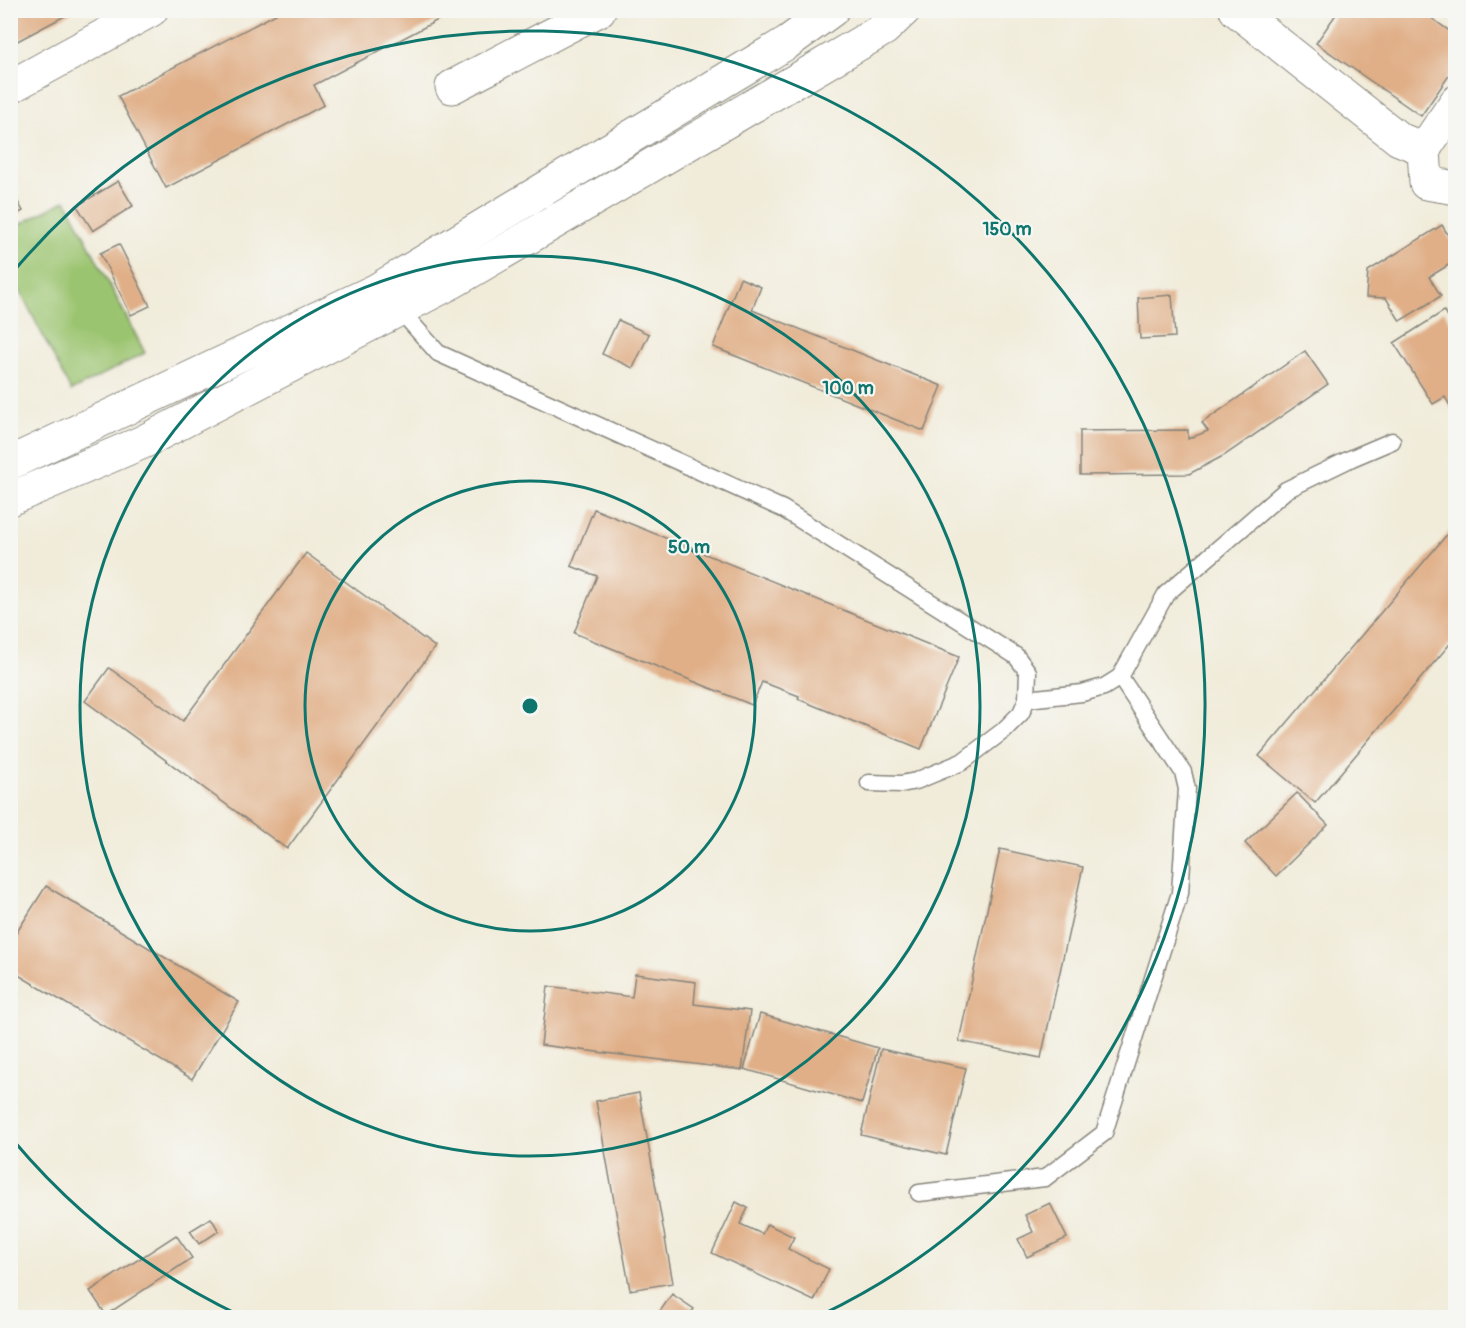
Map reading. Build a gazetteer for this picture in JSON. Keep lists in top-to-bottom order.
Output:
{
  "rings": ["150 m", "100 m", "50 m"]
}
